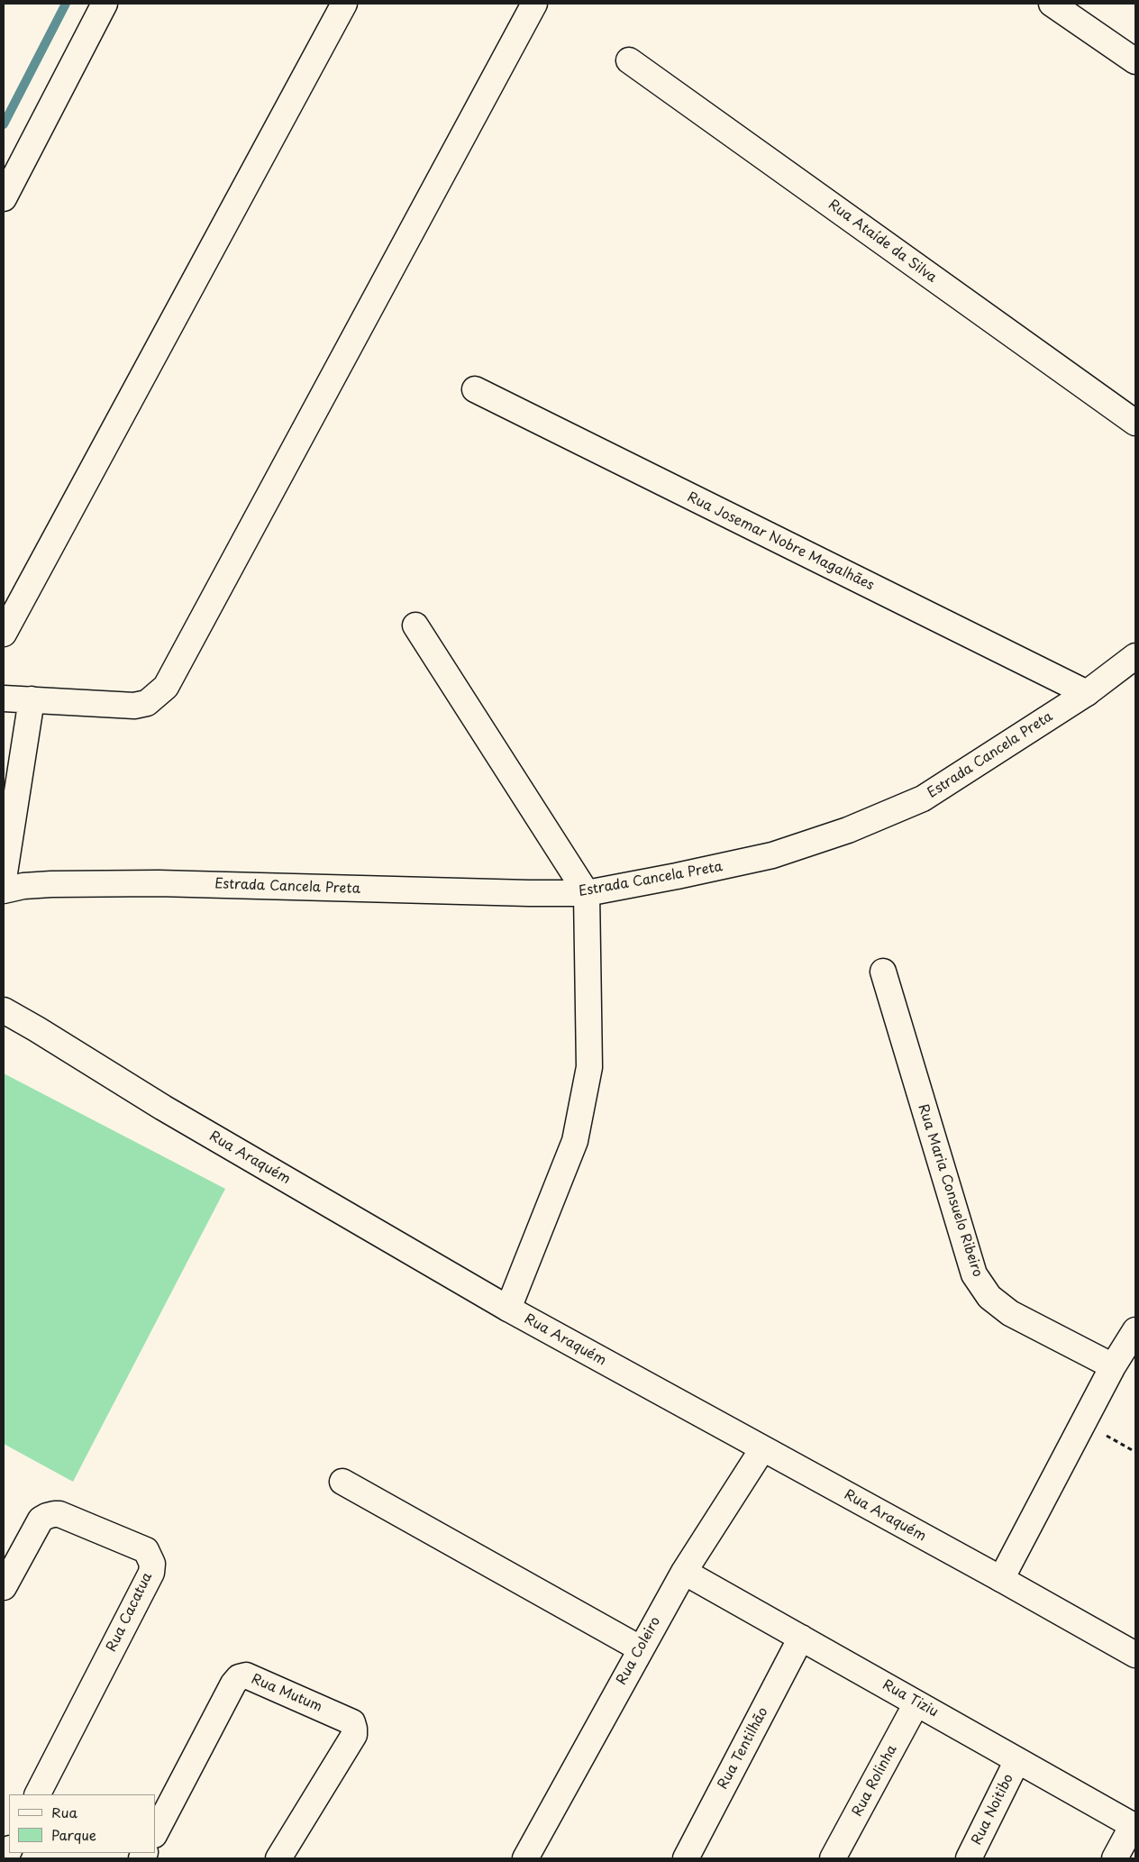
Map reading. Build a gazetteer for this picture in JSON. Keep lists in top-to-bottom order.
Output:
{
  "streets": {
    "street": [
      "Rua Ataíde da Silva",
      "Rua Josemar Nobre Magalhães",
      "Estrada Cancela Preta",
      "Rua Araquém",
      "Rua Maria Consuelo Ribeiro",
      "Rua Cacatua",
      "Rua Coleiro",
      "Rua Mutum",
      "Rua Tiziu",
      "Rua Tentilhão",
      "Rua Rolinha",
      "Rua Noitibo"
    ]
  },
  "crossings": [
    ["Rua Josemar Nobre Magalhães", "Estrada Cancela Preta"],
    ["Rua Araquém", "Rua Coleiro"],
    ["Rua Coleiro", "Rua Tiziu"],
    ["Rua Tiziu", "Rua Tentilhão"],
    ["Rua Tiziu", "Rua Rolinha"],
    ["Rua Tiziu", "Rua Noitibo"]
  ],
  "legend": ["Rua", "Parque"]
}
